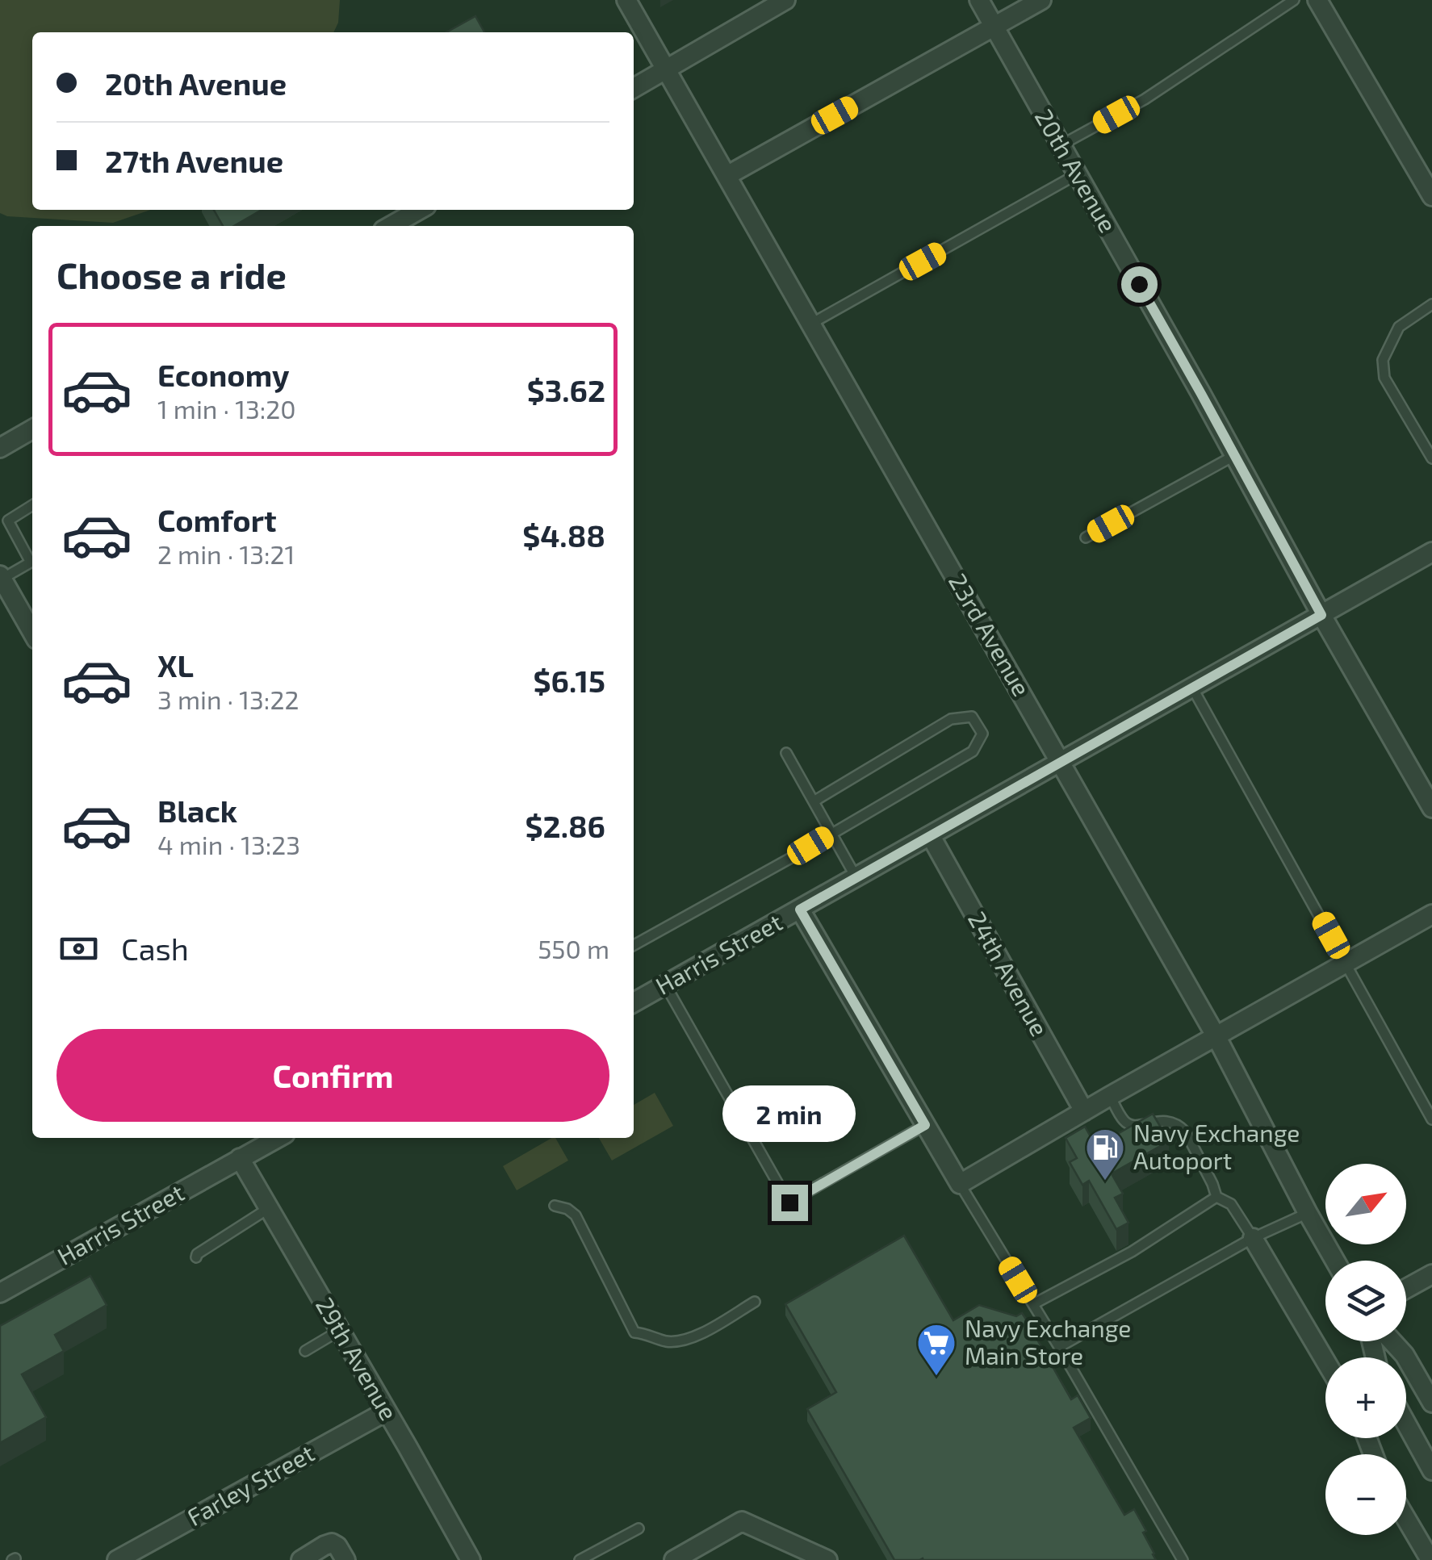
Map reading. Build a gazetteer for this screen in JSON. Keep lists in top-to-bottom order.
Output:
{
  "streets": {
    "street": [
      "20th Avenue",
      "23rd Avenue",
      "Harris Street",
      "24th Avenue",
      "29th Avenue",
      "Farley Street"
    ]
  },
  "crossings": [
    ["20th Avenue", "Harris Street"],
    ["23rd Avenue", "Harris Street"],
    ["Harris Street", "24th Avenue"],
    ["Harris Street", "29th Avenue"],
    ["29th Avenue", "Farley Street"]
  ],
  "places": {
    "fuel station": ["Navy Exchange Autoport"],
    "supermarket": ["Navy Exchange Main Store"]
  },
  "north": "top right",
  "page": {
    "banner": ["20th Avenue", "27th Avenue"],
    "heading": "Choose a ride",
    "list": [
      {
        "name": "Economy",
        "note": "1 min · 13:20",
        "value": "$3.62"
      },
      {
        "name": "Comfort",
        "note": "2 min · 13:21",
        "value": "$4.88"
      },
      {
        "name": "XL",
        "note": "3 min · 13:22",
        "value": "$6.15"
      },
      {
        "name": "Black",
        "note": "4 min · 13:23",
        "value": "$2.86"
      }
    ],
    "pay": ["Cash", "550 m"],
    "buttons": "Confirm",
    "bubble": "2 min",
    "map_buttons": ["+", "−"]
  }
}
